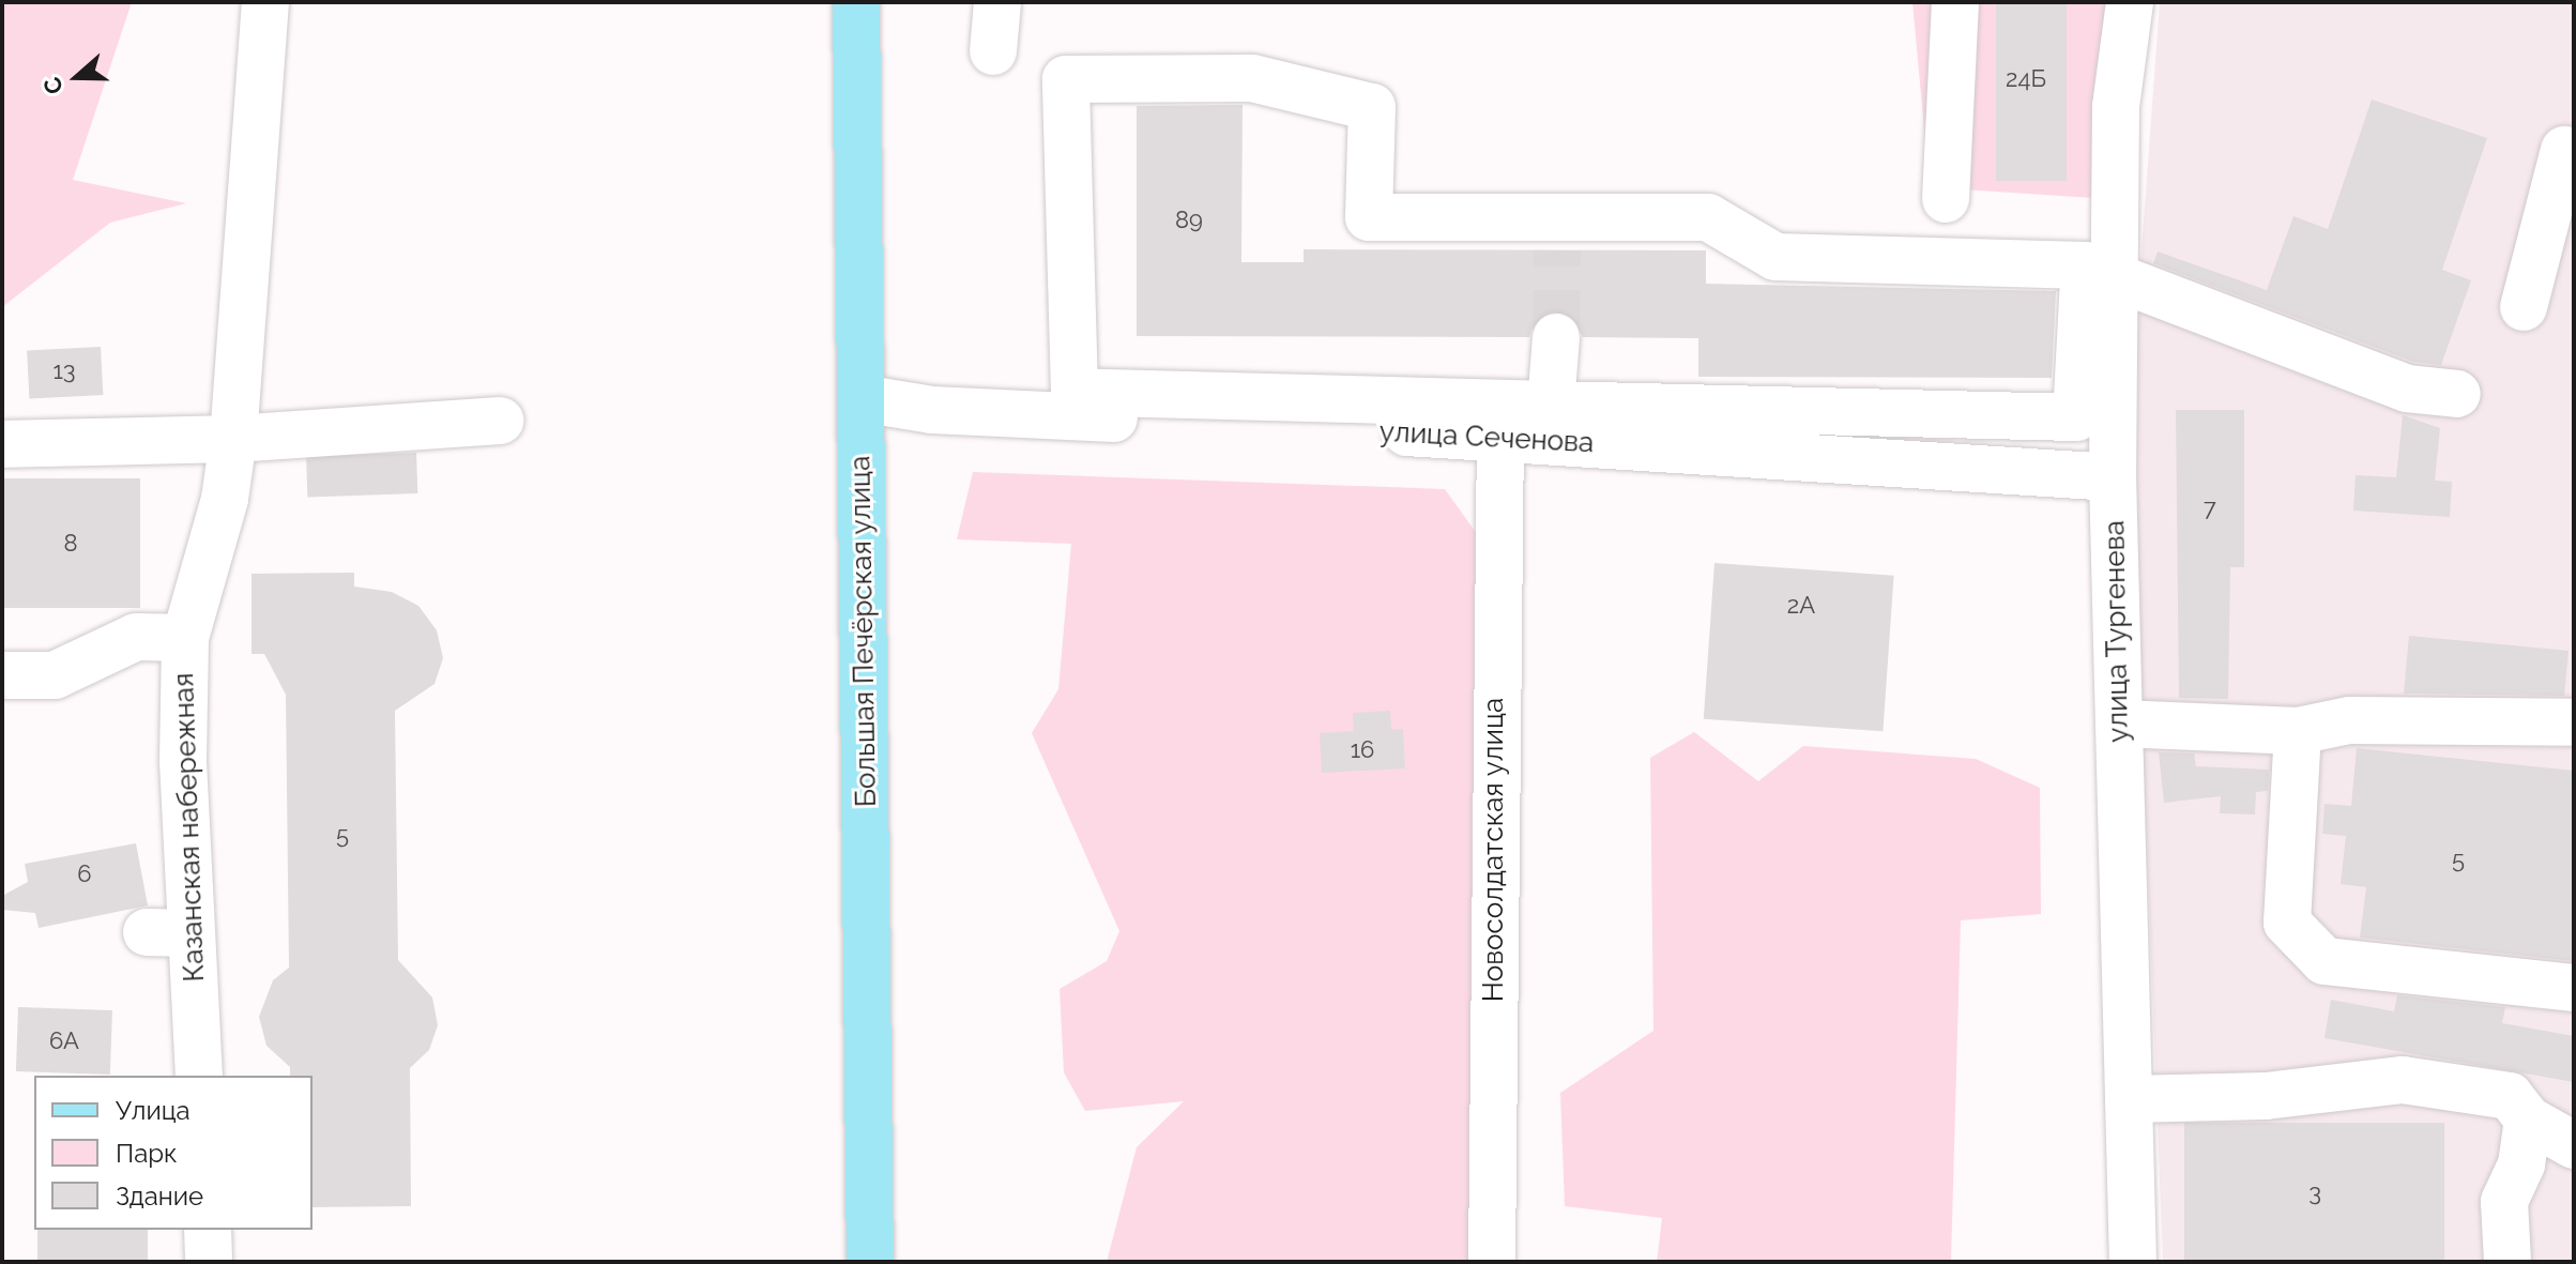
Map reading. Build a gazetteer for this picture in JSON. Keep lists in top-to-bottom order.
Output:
{
  "streets": {
    "main road": ["Большая Печёрская улица"],
    "street": [
      "улица Сеченова",
      "улица Тургенева",
      "Казанская набережная",
      "Новосолдатская улица"
    ]
  },
  "crossings": [
    ["улица Сеченова", "Большая Печёрская улица"],
    ["улица Сеченова", "улица Тургенева"],
    ["улица Сеченова", "Новосолдатская улица"]
  ],
  "house_numbers": [
    "24Б",
    "89",
    "13",
    "7",
    "8",
    "2А",
    "16",
    "5",
    "5",
    "6",
    "6А",
    "3"
  ],
  "legend": ["Улица", "Парк", "Здание"],
  "north": "left"
}
